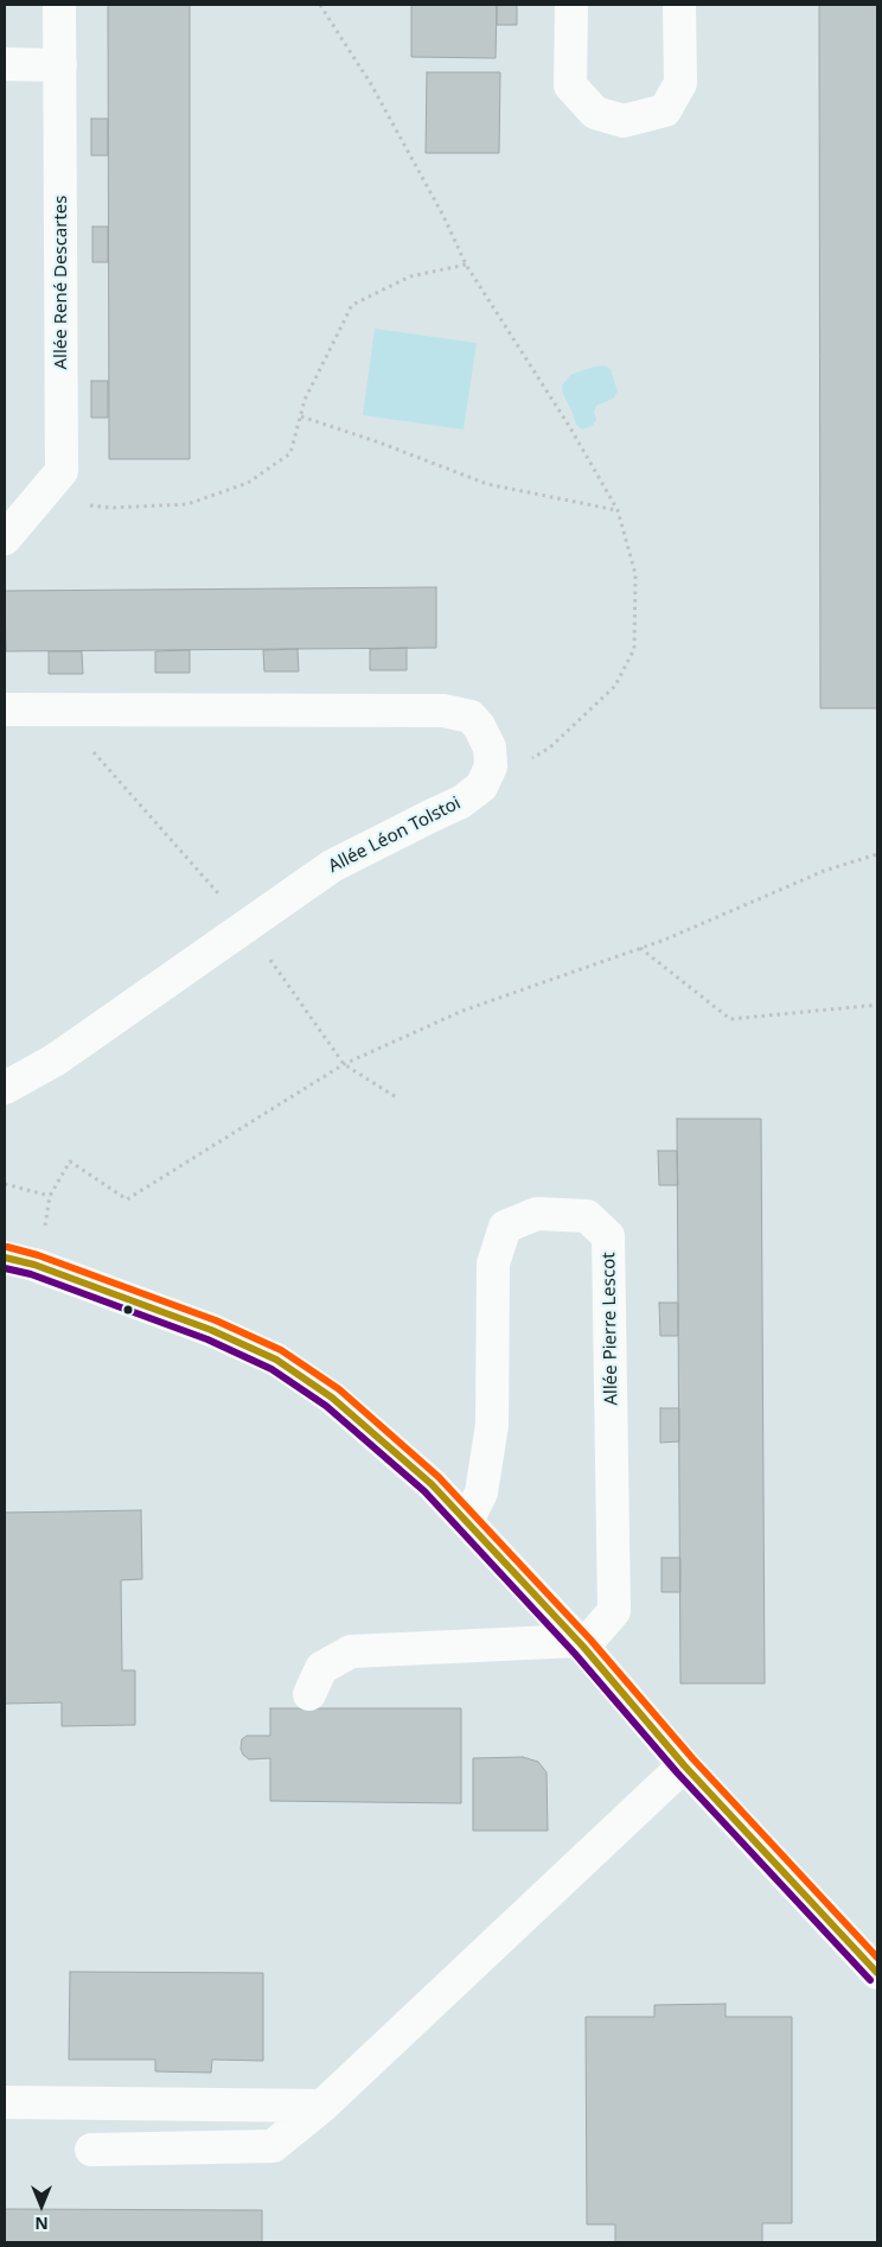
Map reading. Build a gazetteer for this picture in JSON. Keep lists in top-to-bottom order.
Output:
{
  "streets": {
    "street": ["Allée René Descartes", "Allée Léon Tolstoi", "Allée Pierre Lescot"]
  },
  "north": "bottom"
}
